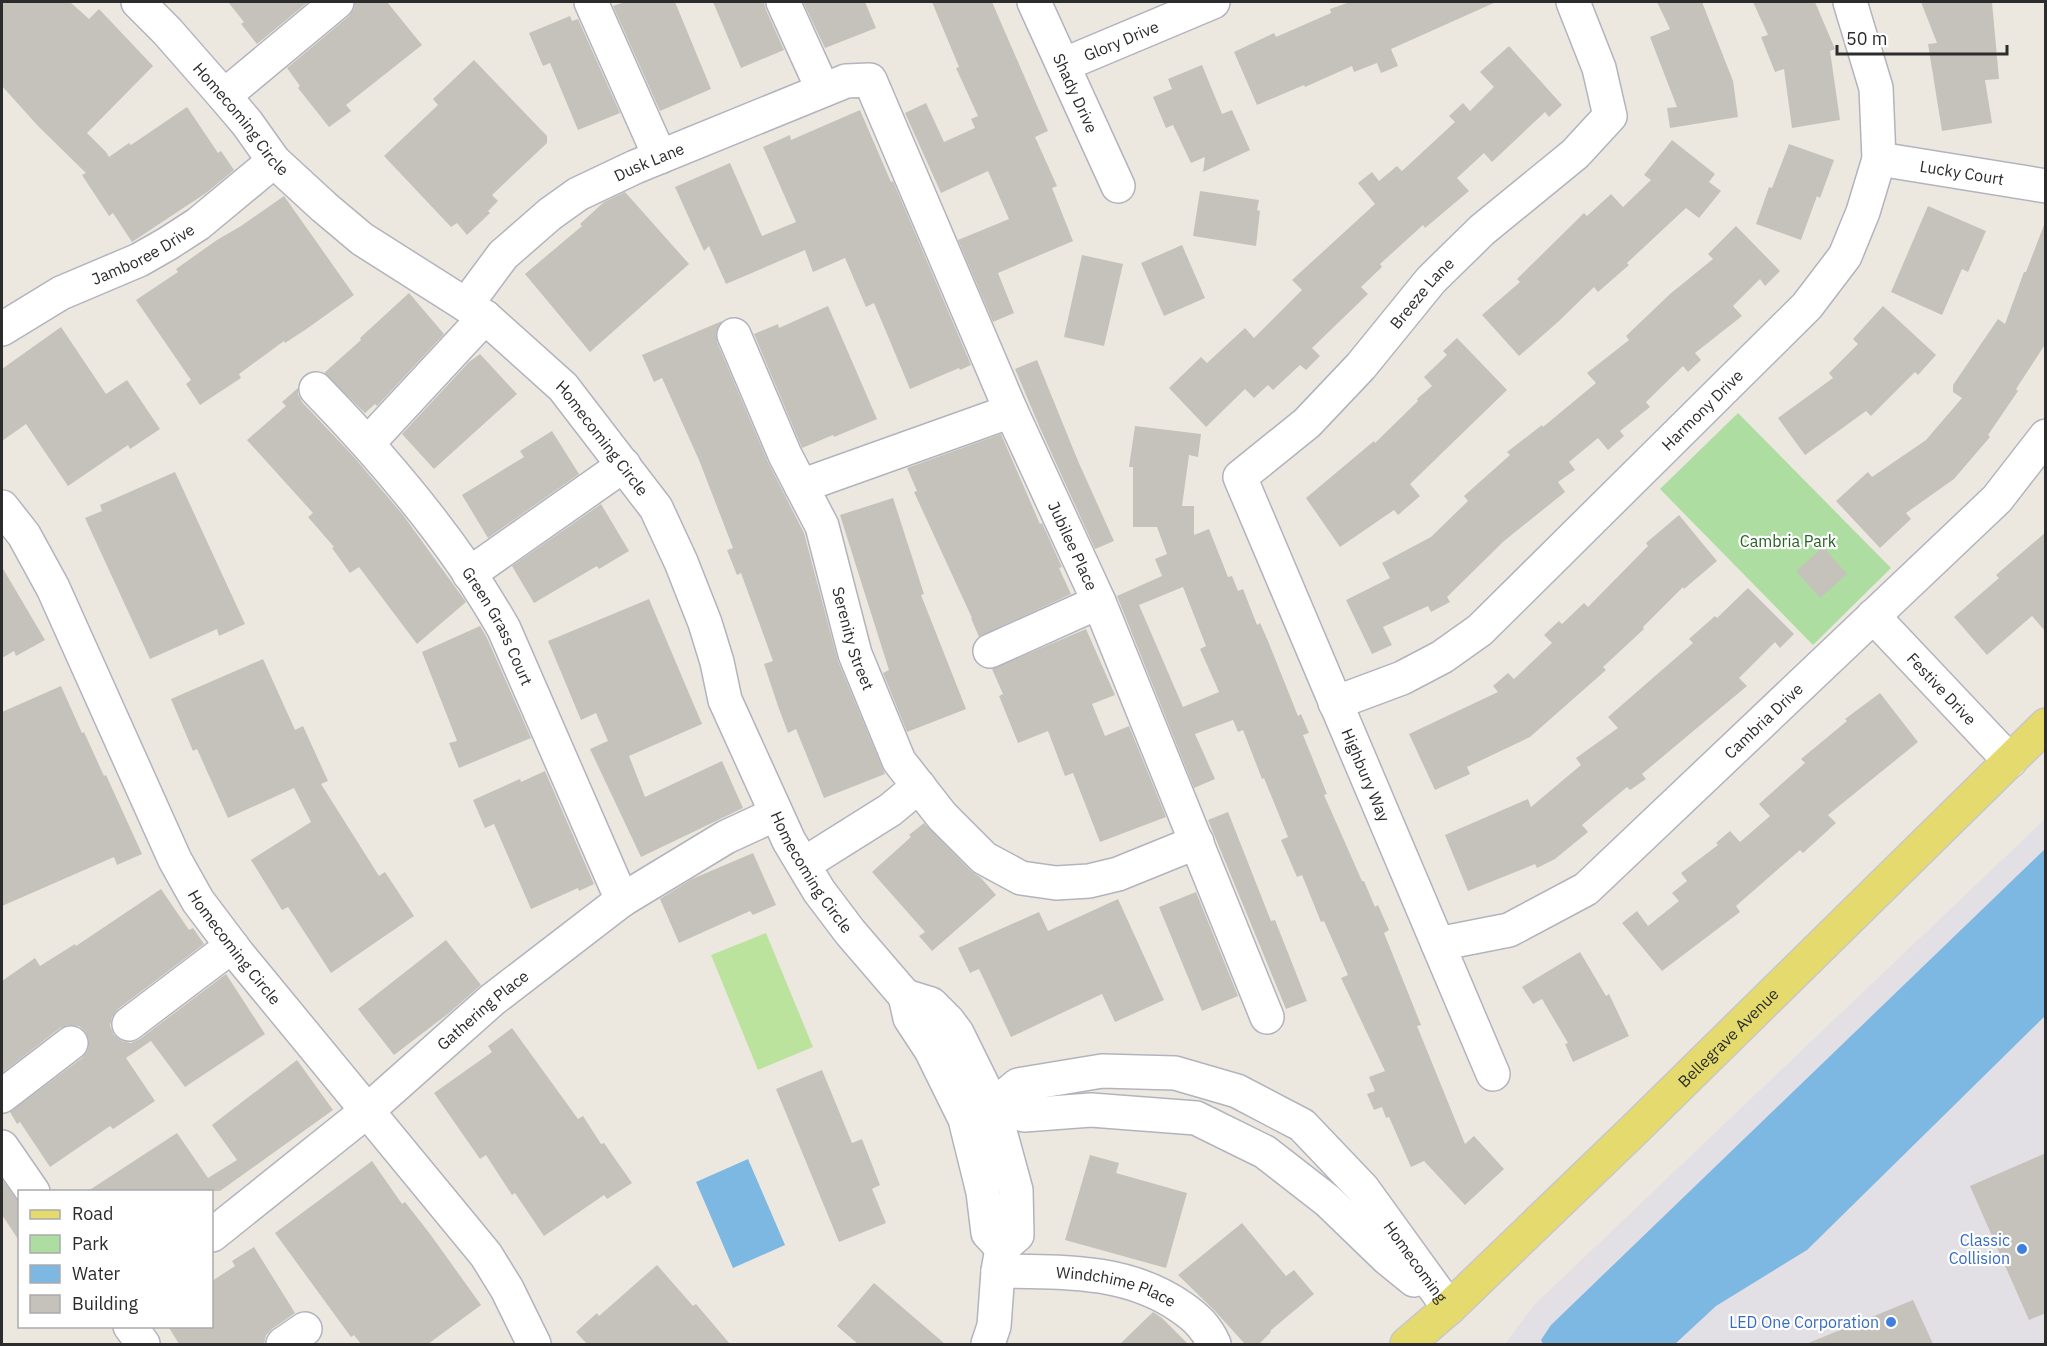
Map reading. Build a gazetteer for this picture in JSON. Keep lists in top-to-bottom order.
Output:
{
  "streets": {
    "main road": ["Bellegrave Avenue"],
    "street": [
      "Glory Drive",
      "Shady Drive",
      "Homecoming Circle",
      "Dusk Lane",
      "Lucky Court",
      "Jamboree Drive",
      "Breeze Lane",
      "Harmony Drive",
      "Jubilee Place",
      "Green Grass Court",
      "Serenity Street",
      "Festive Drive",
      "Cambria Drive",
      "Highbury Way",
      "Gathering Place",
      "Homecoming",
      "Windchime Place"
    ]
  },
  "crossings": [
    ["Glory Drive", "Shady Drive"],
    ["Homecoming Circle", "Dusk Lane"],
    ["Homecoming Circle", "Jamboree Drive"],
    ["Homecoming Circle", "Gathering Place"],
    ["Homecoming Circle", "Homecoming"],
    ["Homecoming Circle", "Windchime Place"],
    ["Dusk Lane", "Jubilee Place"],
    ["Dusk Lane", "Green Grass Court"],
    ["Lucky Court", "Harmony Drive"],
    ["Breeze Lane", "Highbury Way"],
    ["Harmony Drive", "Highbury Way"],
    ["Jubilee Place", "Serenity Street"],
    ["Green Grass Court", "Gathering Place"],
    ["Festive Drive", "Cambria Drive"],
    ["Festive Drive", "Bellegrave Avenue"],
    ["Cambria Drive", "Highbury Way"],
    ["Bellegrave Avenue", "Homecoming"]
  ],
  "parks": ["Cambria Park"],
  "places": ["Classic Collision", "LED One Corporation"],
  "legend": [
    "Road",
    "Park",
    "Water",
    "Building"
  ],
  "scale_bar": "50 m"
}
